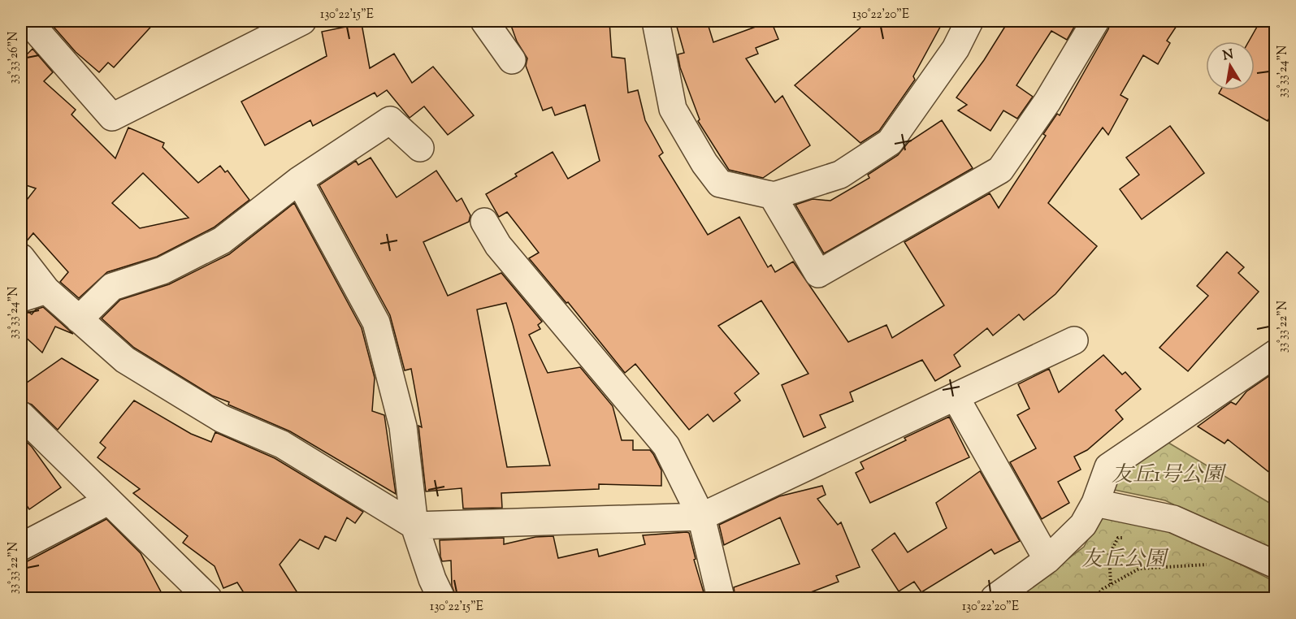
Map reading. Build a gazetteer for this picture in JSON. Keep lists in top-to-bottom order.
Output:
{
  "parks": ["友丘1号公園", "友丘公園"],
  "north": "top",
  "coordinates": [
    "130°22'15\"E",
    "130°22'20\"E",
    "33°33'26\"N",
    "33°33'24\"N",
    "33°33'22\"N"
  ]
}
